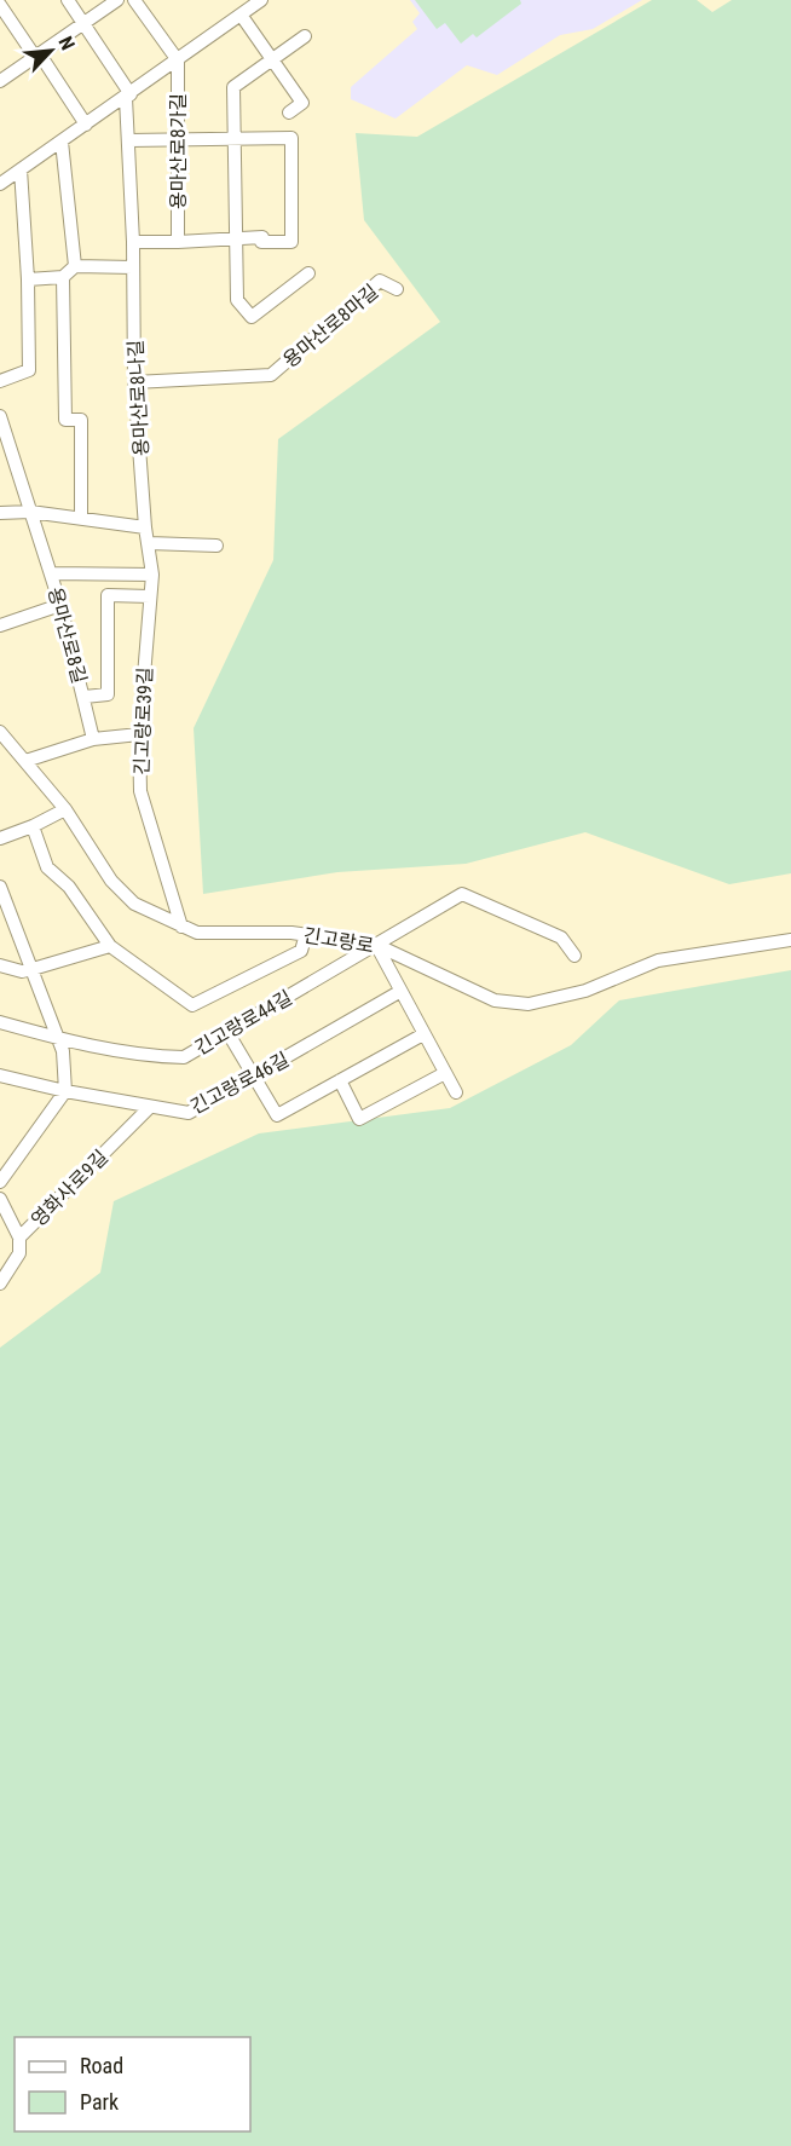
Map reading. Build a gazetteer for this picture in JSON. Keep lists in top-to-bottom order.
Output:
{
  "streets": {
    "street": [
      "용마산로8가길",
      "용마산로8마길",
      "용마산로8나길",
      "용마산로8길",
      "긴고랑로39길",
      "긴고랑로",
      "긴고랑로44길",
      "긴고랑로46길",
      "영화사로9길"
    ]
  },
  "crossings": [
    ["용마산로8가길", "용마산로8나길"],
    ["용마산로8마길", "용마산로8나길"],
    ["용마산로8나길", "긴고랑로39길"],
    ["용마산로8길", "긴고랑로39길"],
    ["긴고랑로39길", "긴고랑로"],
    ["긴고랑로", "긴고랑로44길"],
    ["긴고랑로46길", "영화사로9길"]
  ],
  "legend": ["Road", "Park"],
  "north": "top right"
}
